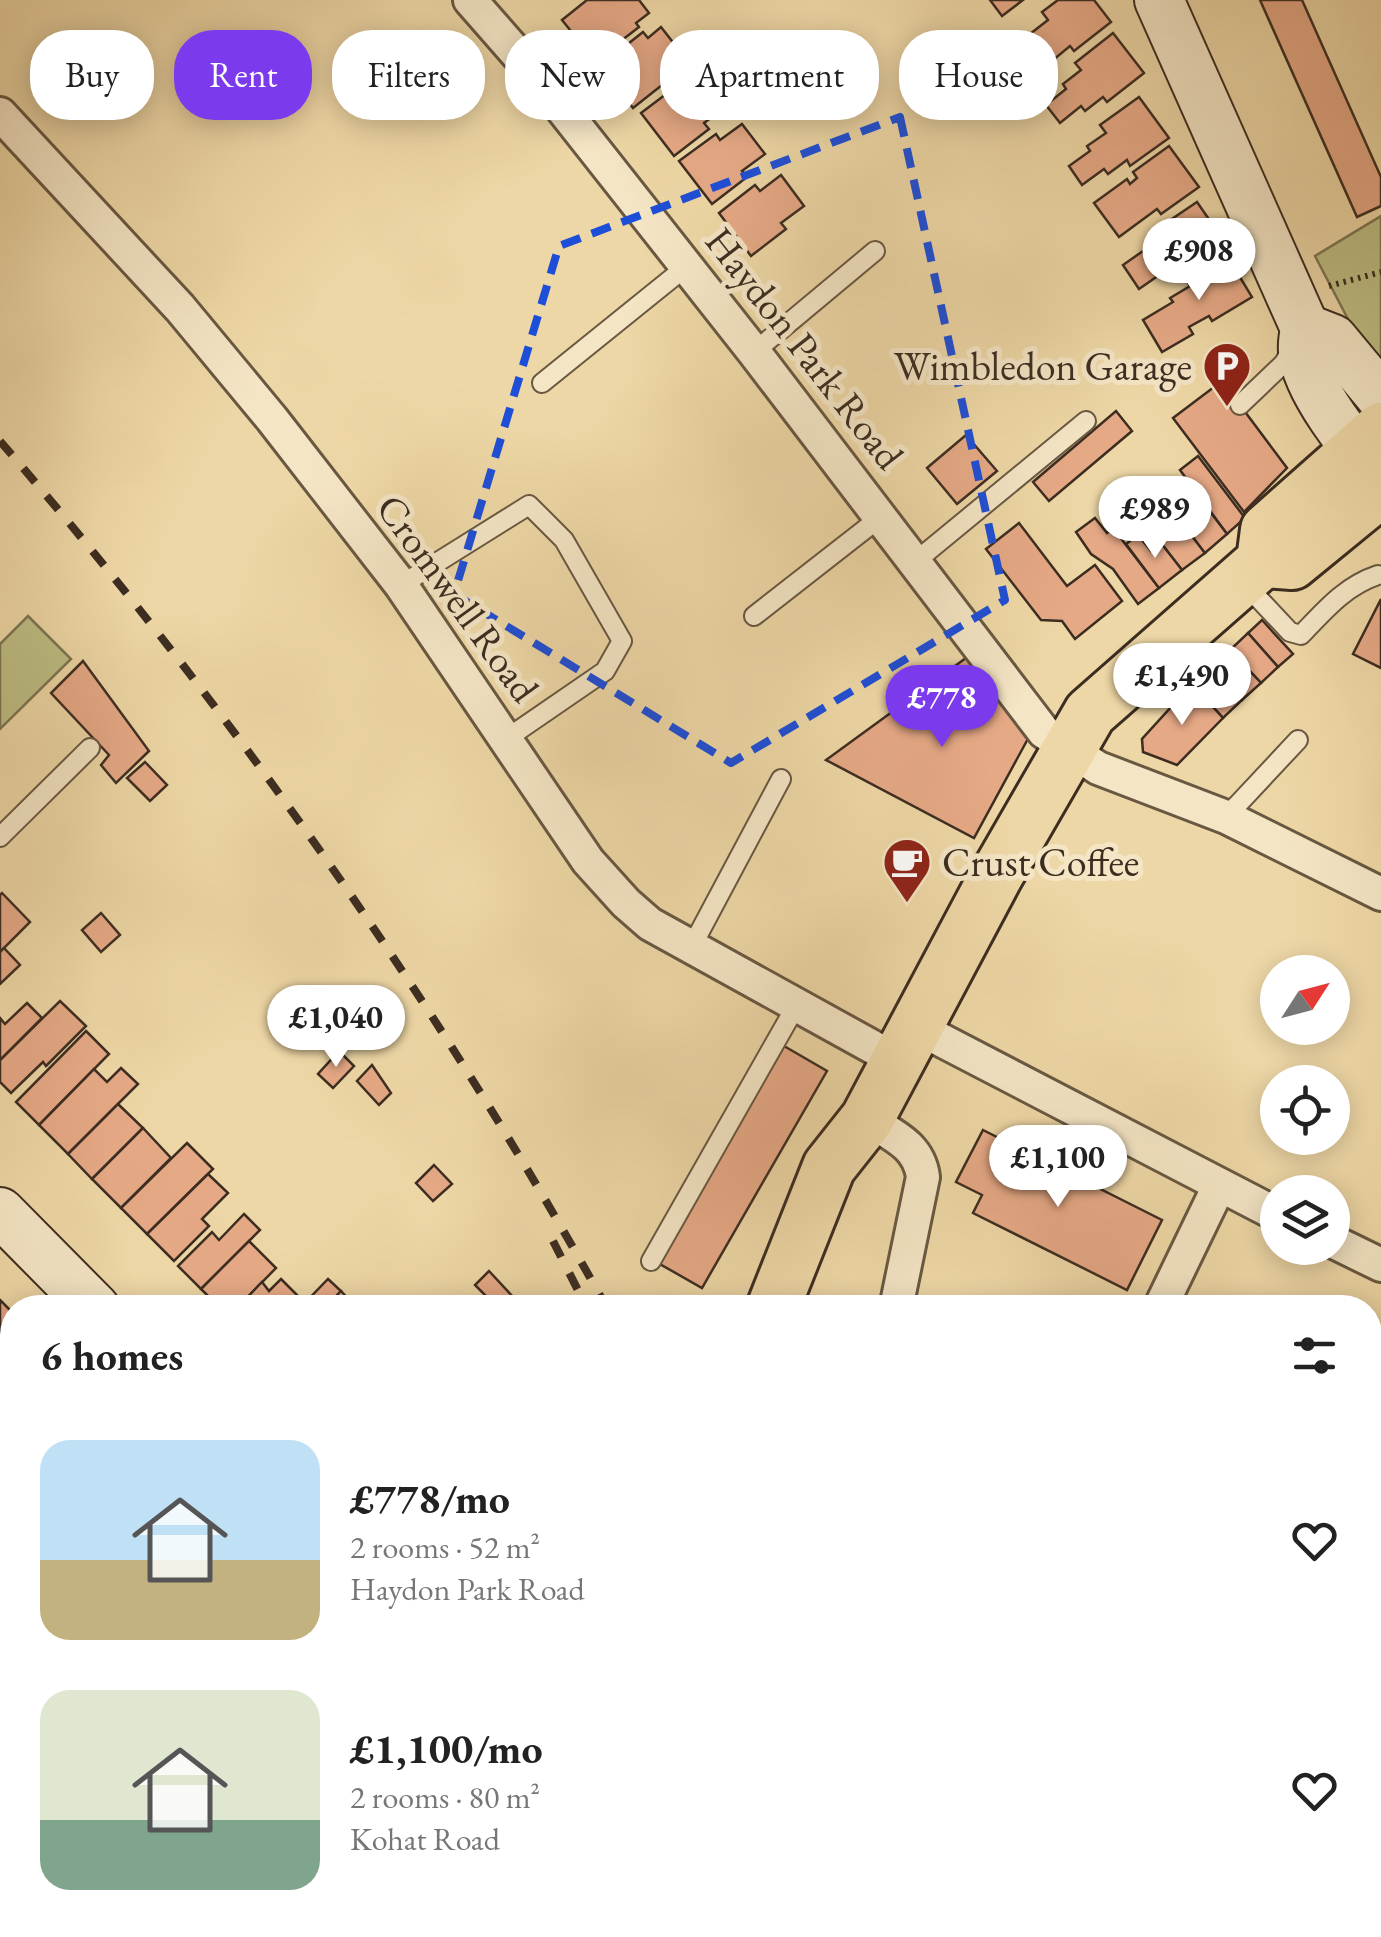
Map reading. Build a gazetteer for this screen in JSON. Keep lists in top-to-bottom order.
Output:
{
  "streets": {
    "street": ["Haydon Park Road", "Cromwell Road"]
  },
  "places": {
    "parking": ["Wimbledon Garage"],
    "cafe": ["Crust Coffee"]
  },
  "north": "top right",
  "page": {
    "chip": [
      "Buy",
      "Rent",
      "Filters",
      "New",
      "Apartment",
      "House"
    ],
    "price": [
      "£908",
      "£989",
      "£1,490",
      "£778",
      "£1,040",
      "£1,100"
    ],
    "heading": "6 homes",
    "list": [
      {
        "name": "£778/mo",
        "note": "2 rooms · 52 m² · Haydon Park Road"
      },
      {
        "name": "£1,100/mo",
        "note": "2 rooms · 80 m² · Kohat Road"
      }
    ]
  }
}
